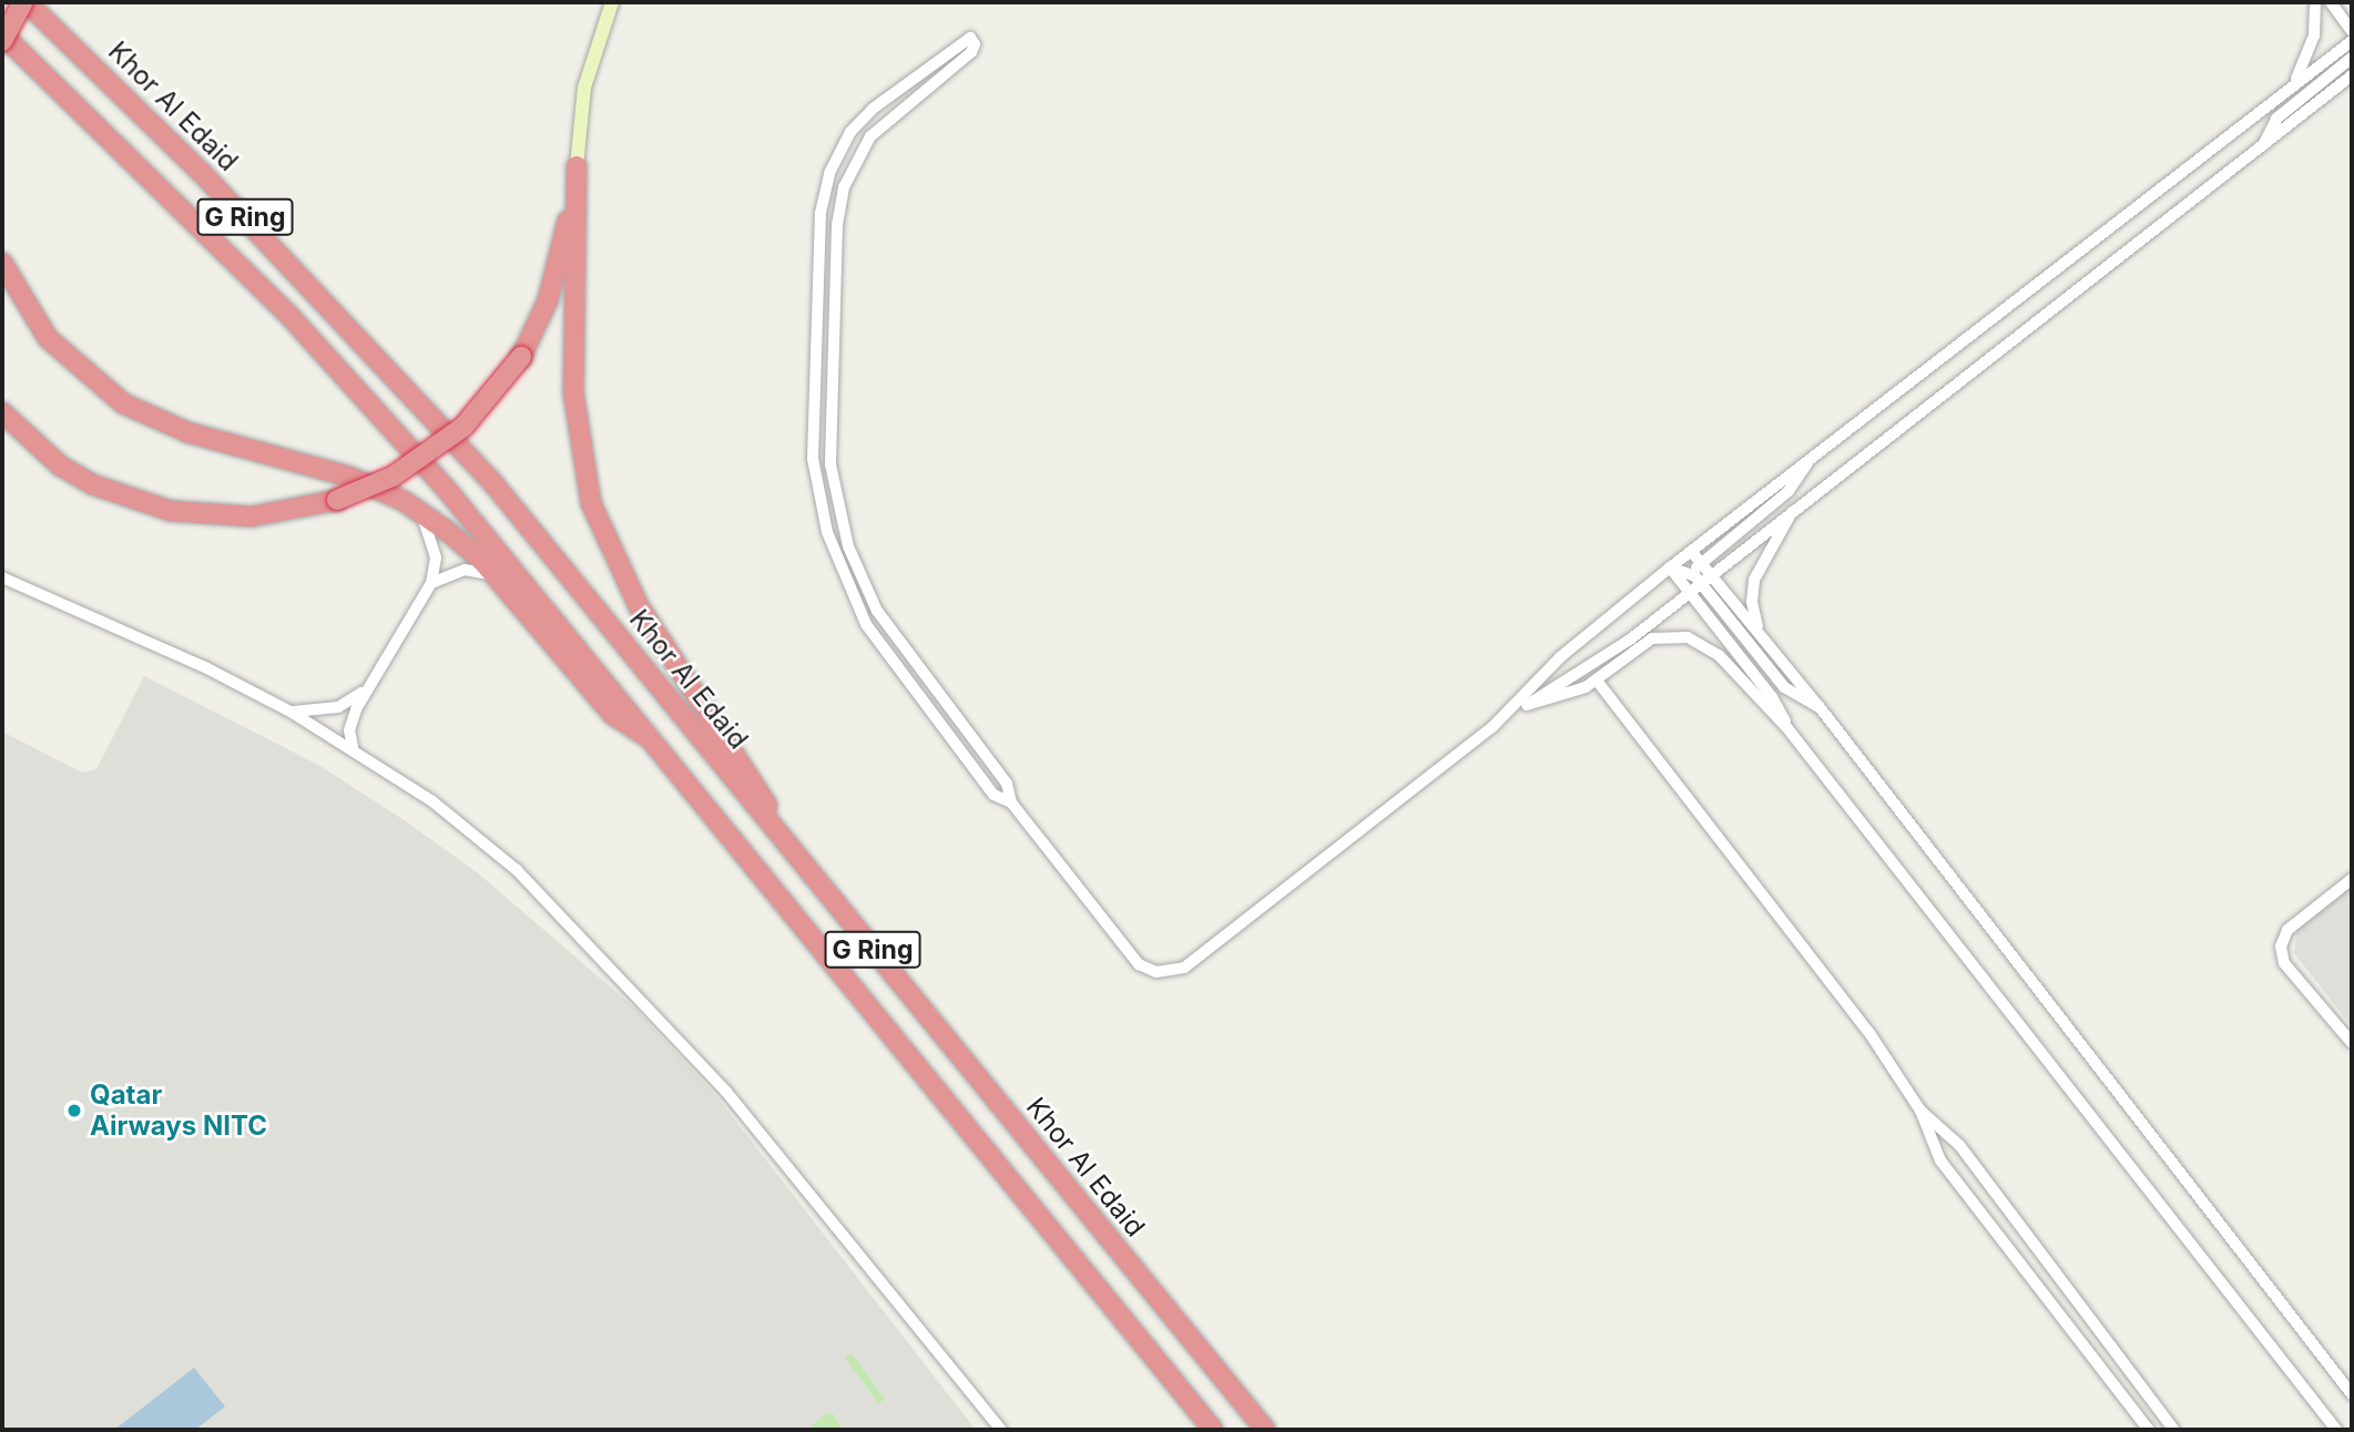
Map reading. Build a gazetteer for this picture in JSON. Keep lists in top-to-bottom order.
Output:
{
  "streets": {
    "highway": ["Khor Al Edaid", "G Ring"]
  },
  "places": ["Qatar Airways NITC"]
}
